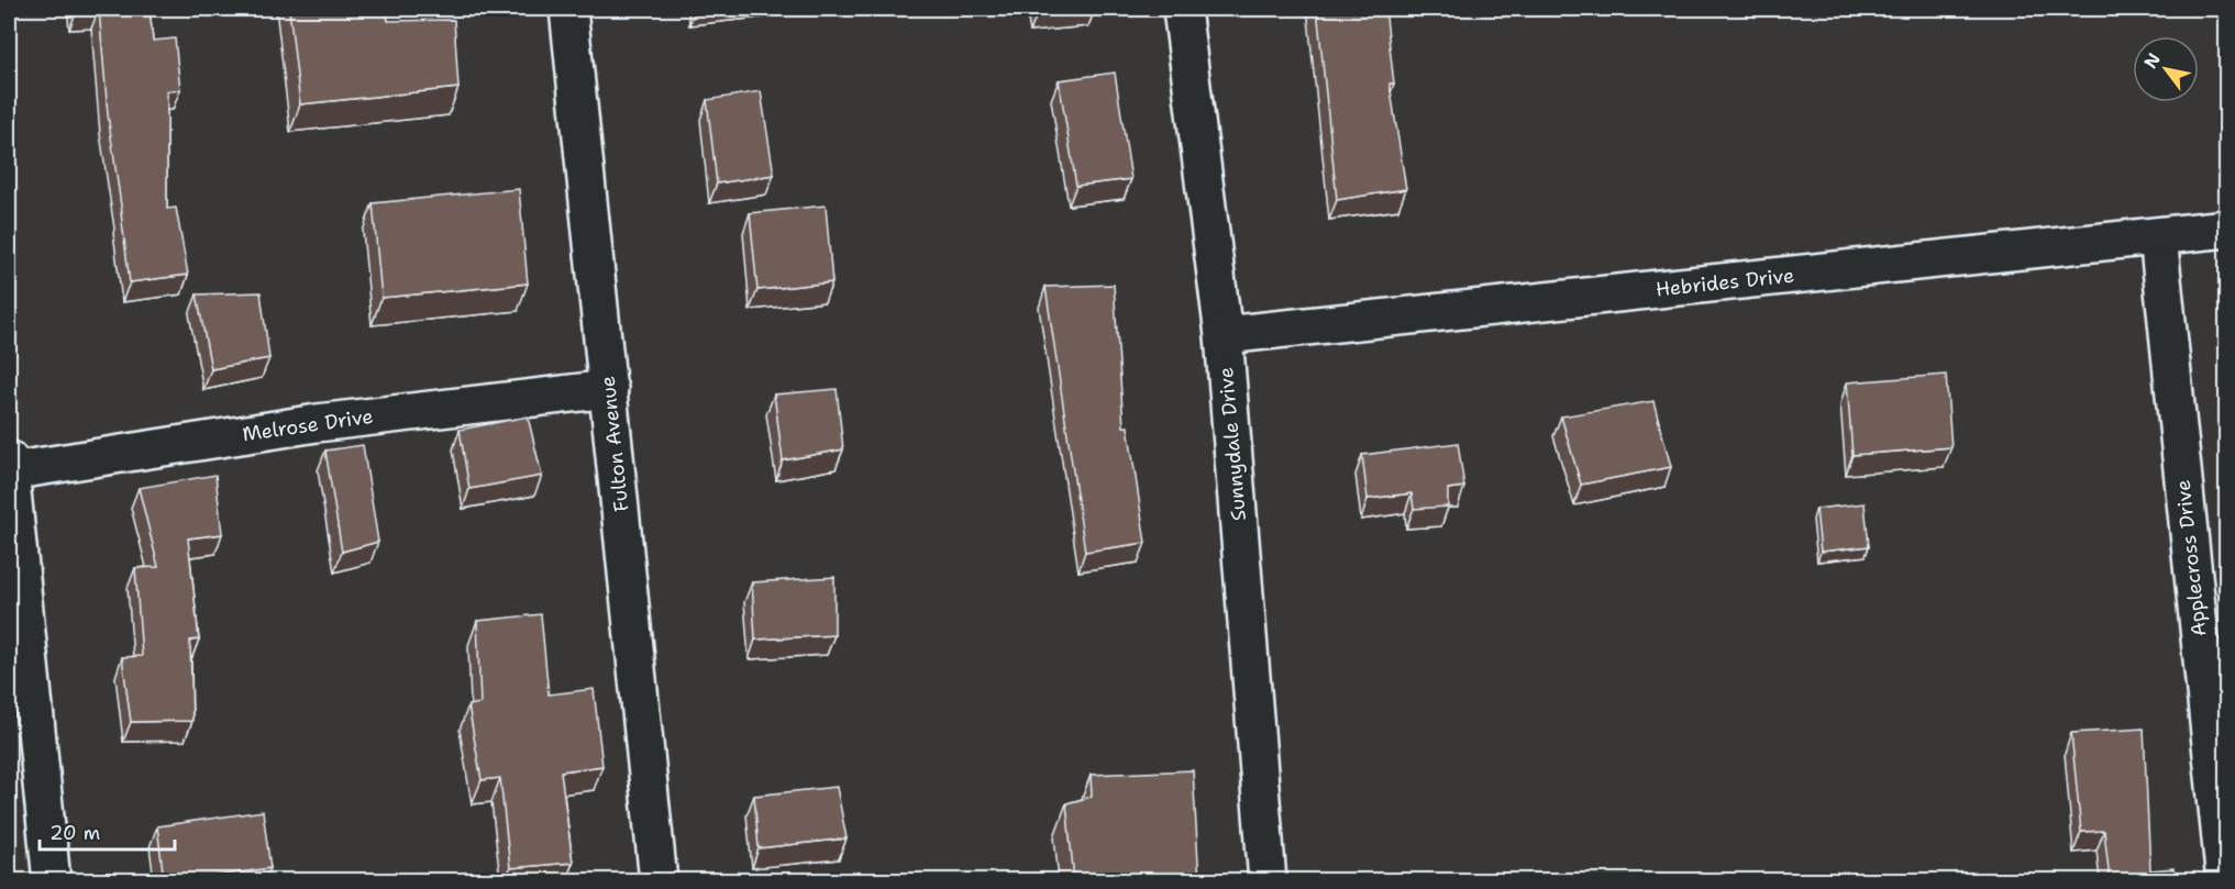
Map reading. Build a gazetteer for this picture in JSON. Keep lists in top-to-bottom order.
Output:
{
  "streets": {
    "street": [
      "Hebrides Drive",
      "Melrose Drive",
      "Fulton Avenue",
      "Sunnydale Drive",
      "Applecross Drive"
    ]
  },
  "crossings": [
    ["Hebrides Drive", "Sunnydale Drive"],
    ["Hebrides Drive", "Applecross Drive"],
    ["Melrose Drive", "Fulton Avenue"]
  ],
  "scale_bar": "20 m",
  "north": "top left"
}
